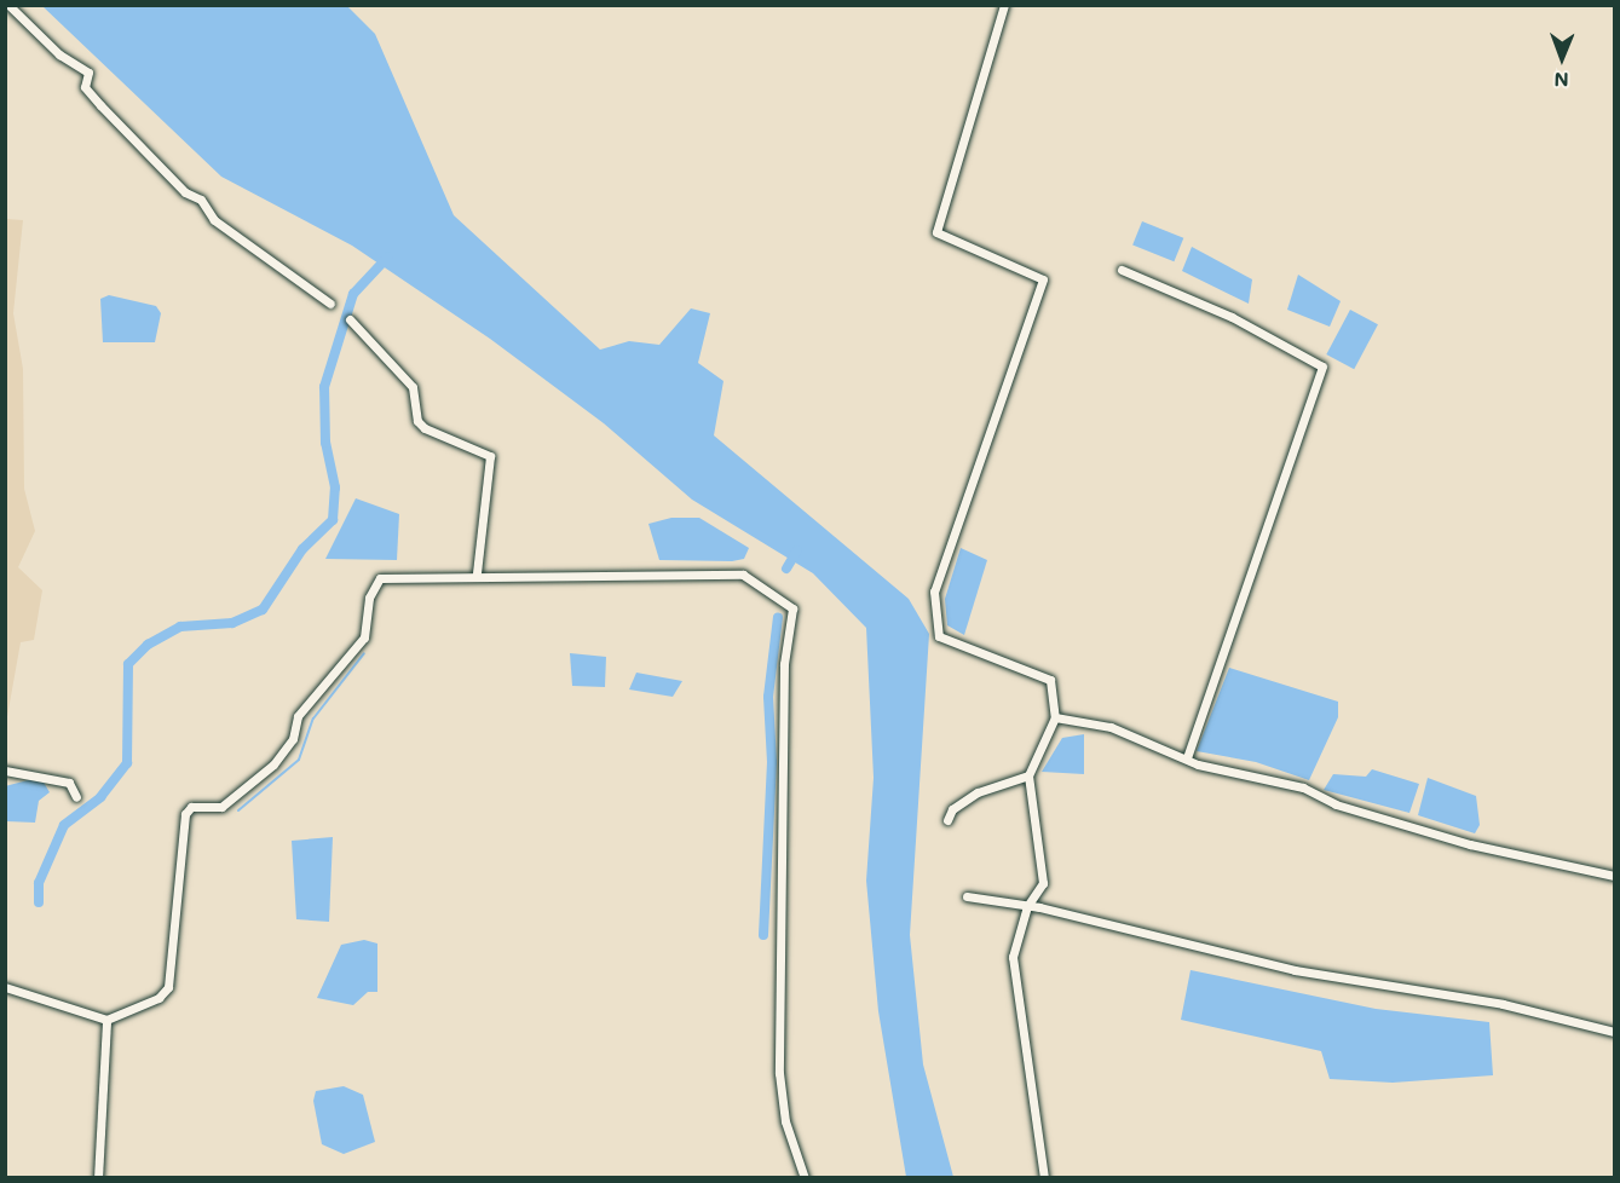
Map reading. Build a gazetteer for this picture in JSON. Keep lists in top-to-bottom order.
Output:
{
  "north": "bottom"
}
